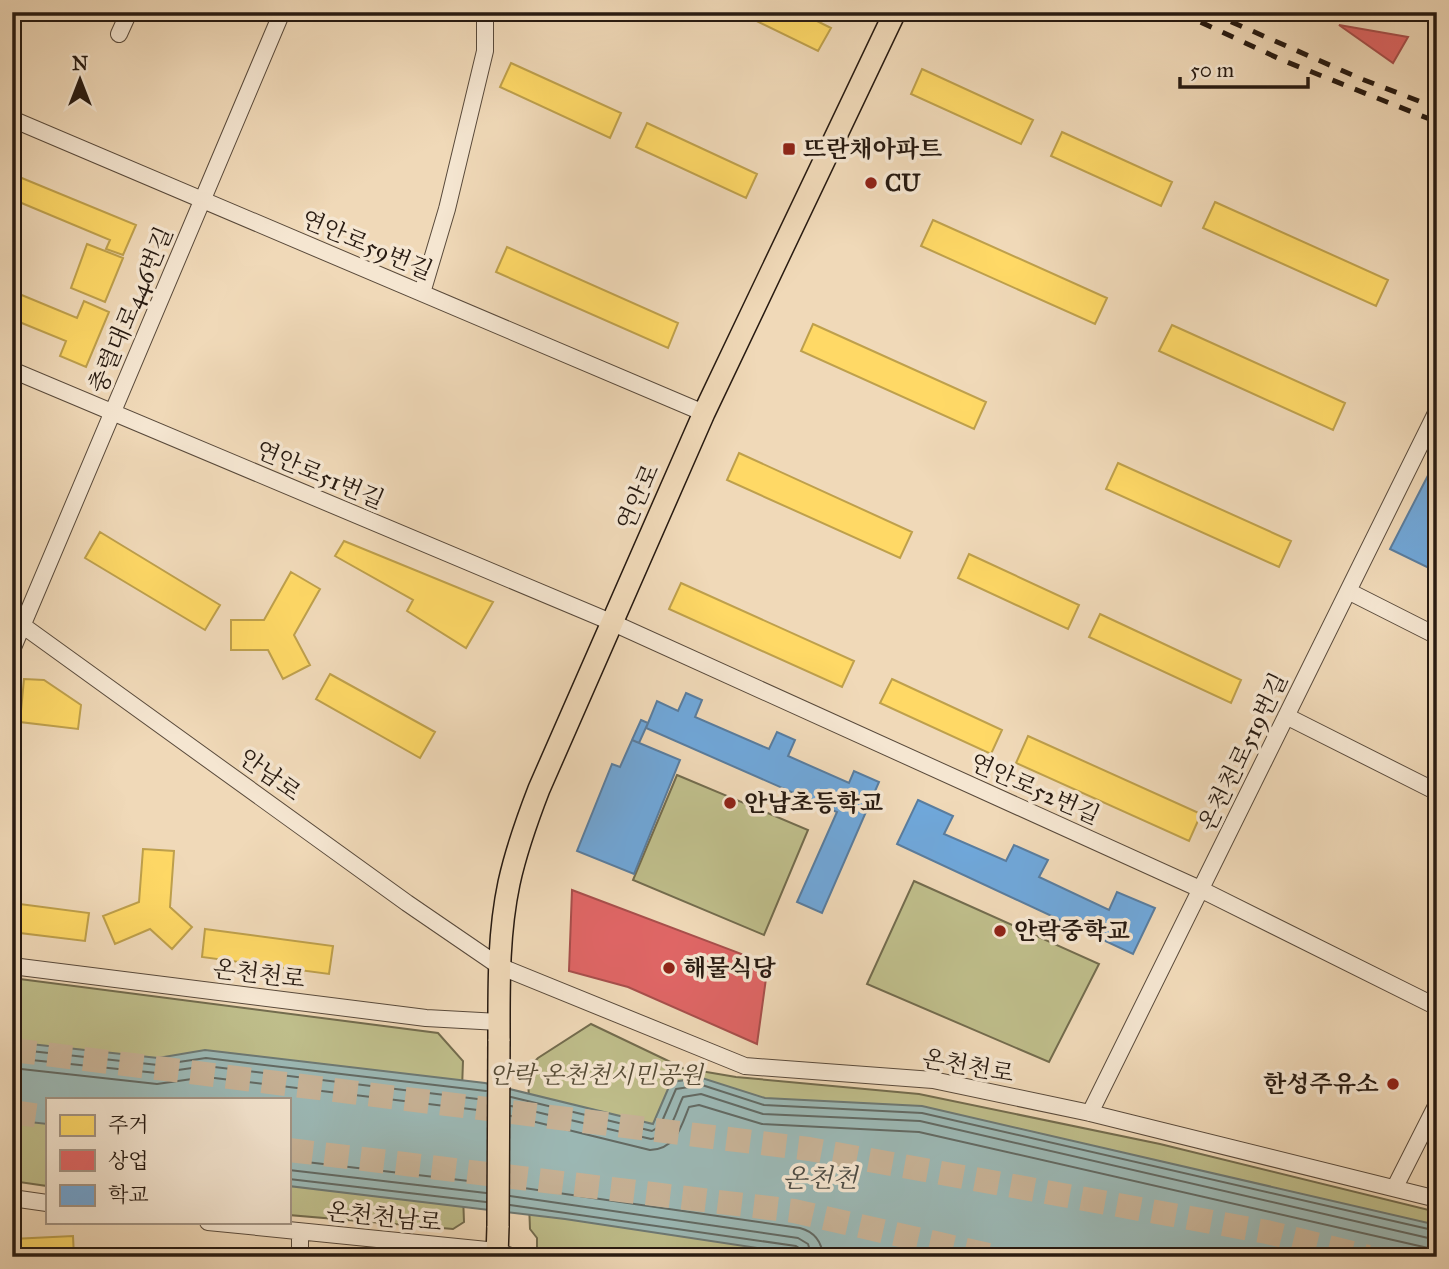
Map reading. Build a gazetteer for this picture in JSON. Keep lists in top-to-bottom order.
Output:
{
  "streets": {
    "main road": ["연안로"],
    "street": [
      "연안로59번길",
      "충렬대로446번길",
      "연안로51번길",
      "온천천로519번길",
      "안남로",
      "연안로52번길",
      "온천천로",
      "온천천남로"
    ]
  },
  "crossings": [
    ["연안로59번길", "충렬대로446번길"],
    ["연안로59번길", "연안로"],
    ["충렬대로446번길", "연안로51번길"],
    ["충렬대로446번길", "안남로"],
    ["연안로51번길", "연안로"],
    ["연안로51번길", "연안로52번길"],
    ["연안로", "안남로"],
    ["연안로", "연안로52번길"],
    ["연안로", "온천천로"],
    ["연안로", "온천천남로"],
    ["온천천로519번길", "연안로52번길"],
    ["온천천로519번길", "온천천로"],
    ["안남로", "온천천로"]
  ],
  "water": ["온천천"],
  "parks": ["안락 온천천시민공원"],
  "places": {
    "transit": ["뜨란채아파트"],
    "other": [
      "CU",
      "안남초등학교",
      "안락중학교",
      "해물식당",
      "한성주유소"
    ]
  },
  "legend": ["주거", "상업", "학교"],
  "scale_bar": "50 m",
  "north": "top"
}
